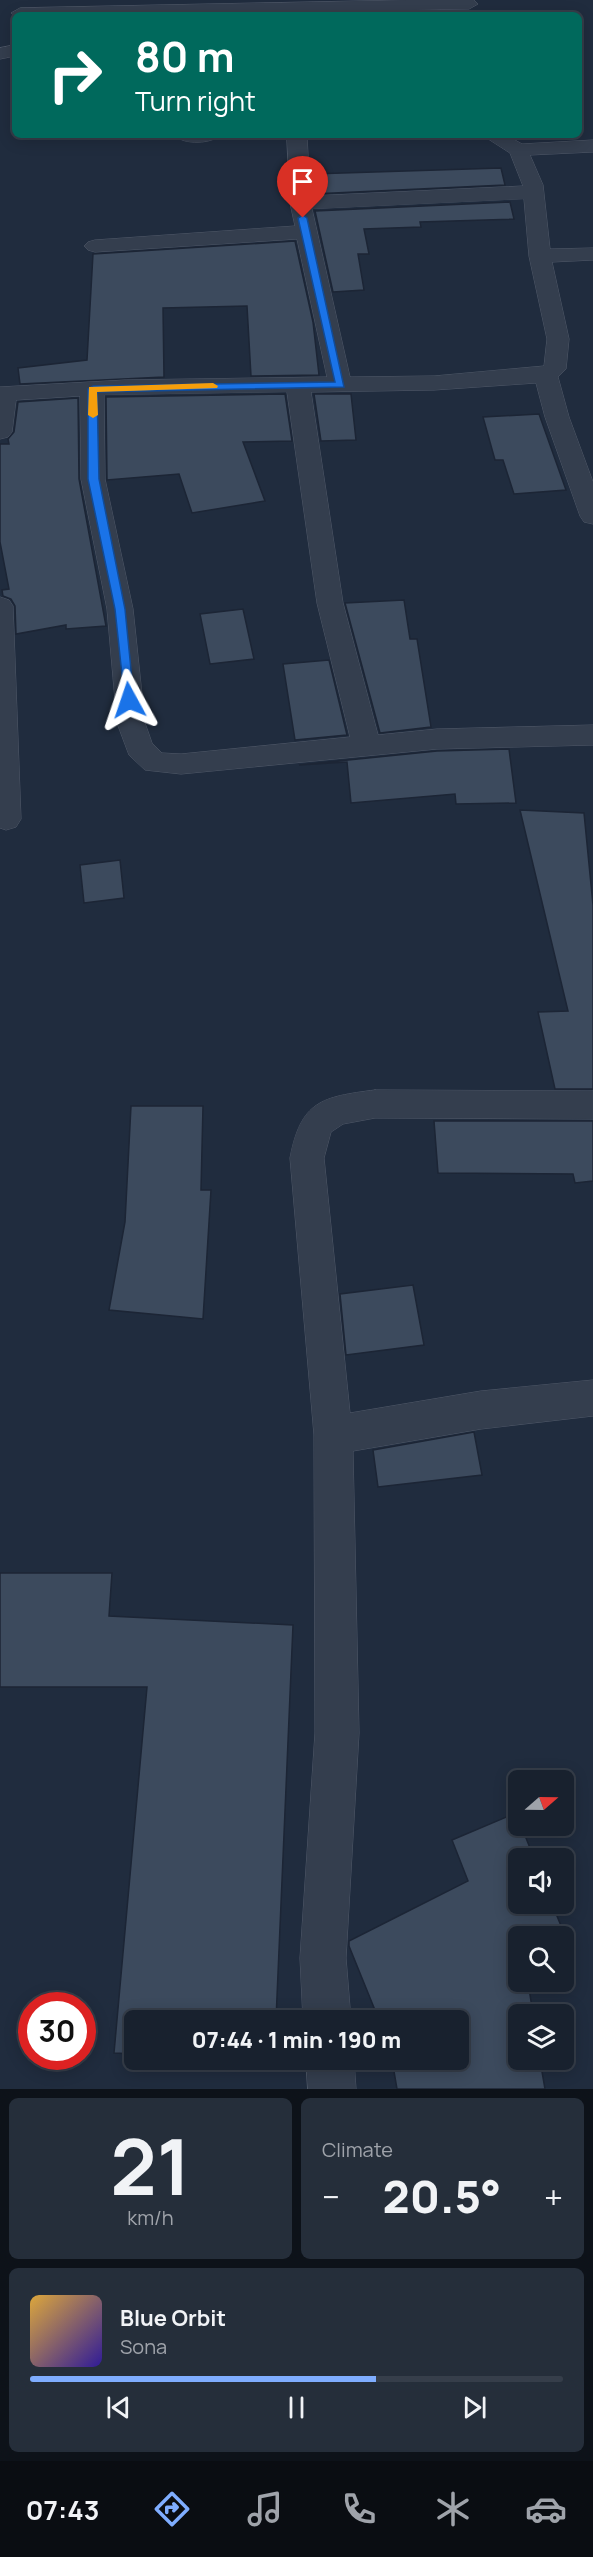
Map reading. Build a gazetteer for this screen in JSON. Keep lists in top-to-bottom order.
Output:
{
  "north": "right",
  "page": {
    "turn": ["80 m", "Turn right"],
    "limit": "30",
    "trip": "07:44 · 1 min · 190 m",
    "tile": [
      ["21", "km/h"],
      "Climate"
    ],
    "heat": ["−", "20.5°", "+"],
    "song": ["Blue Orbit", "Sona"],
    "tabs": "07:43"
  }
}
